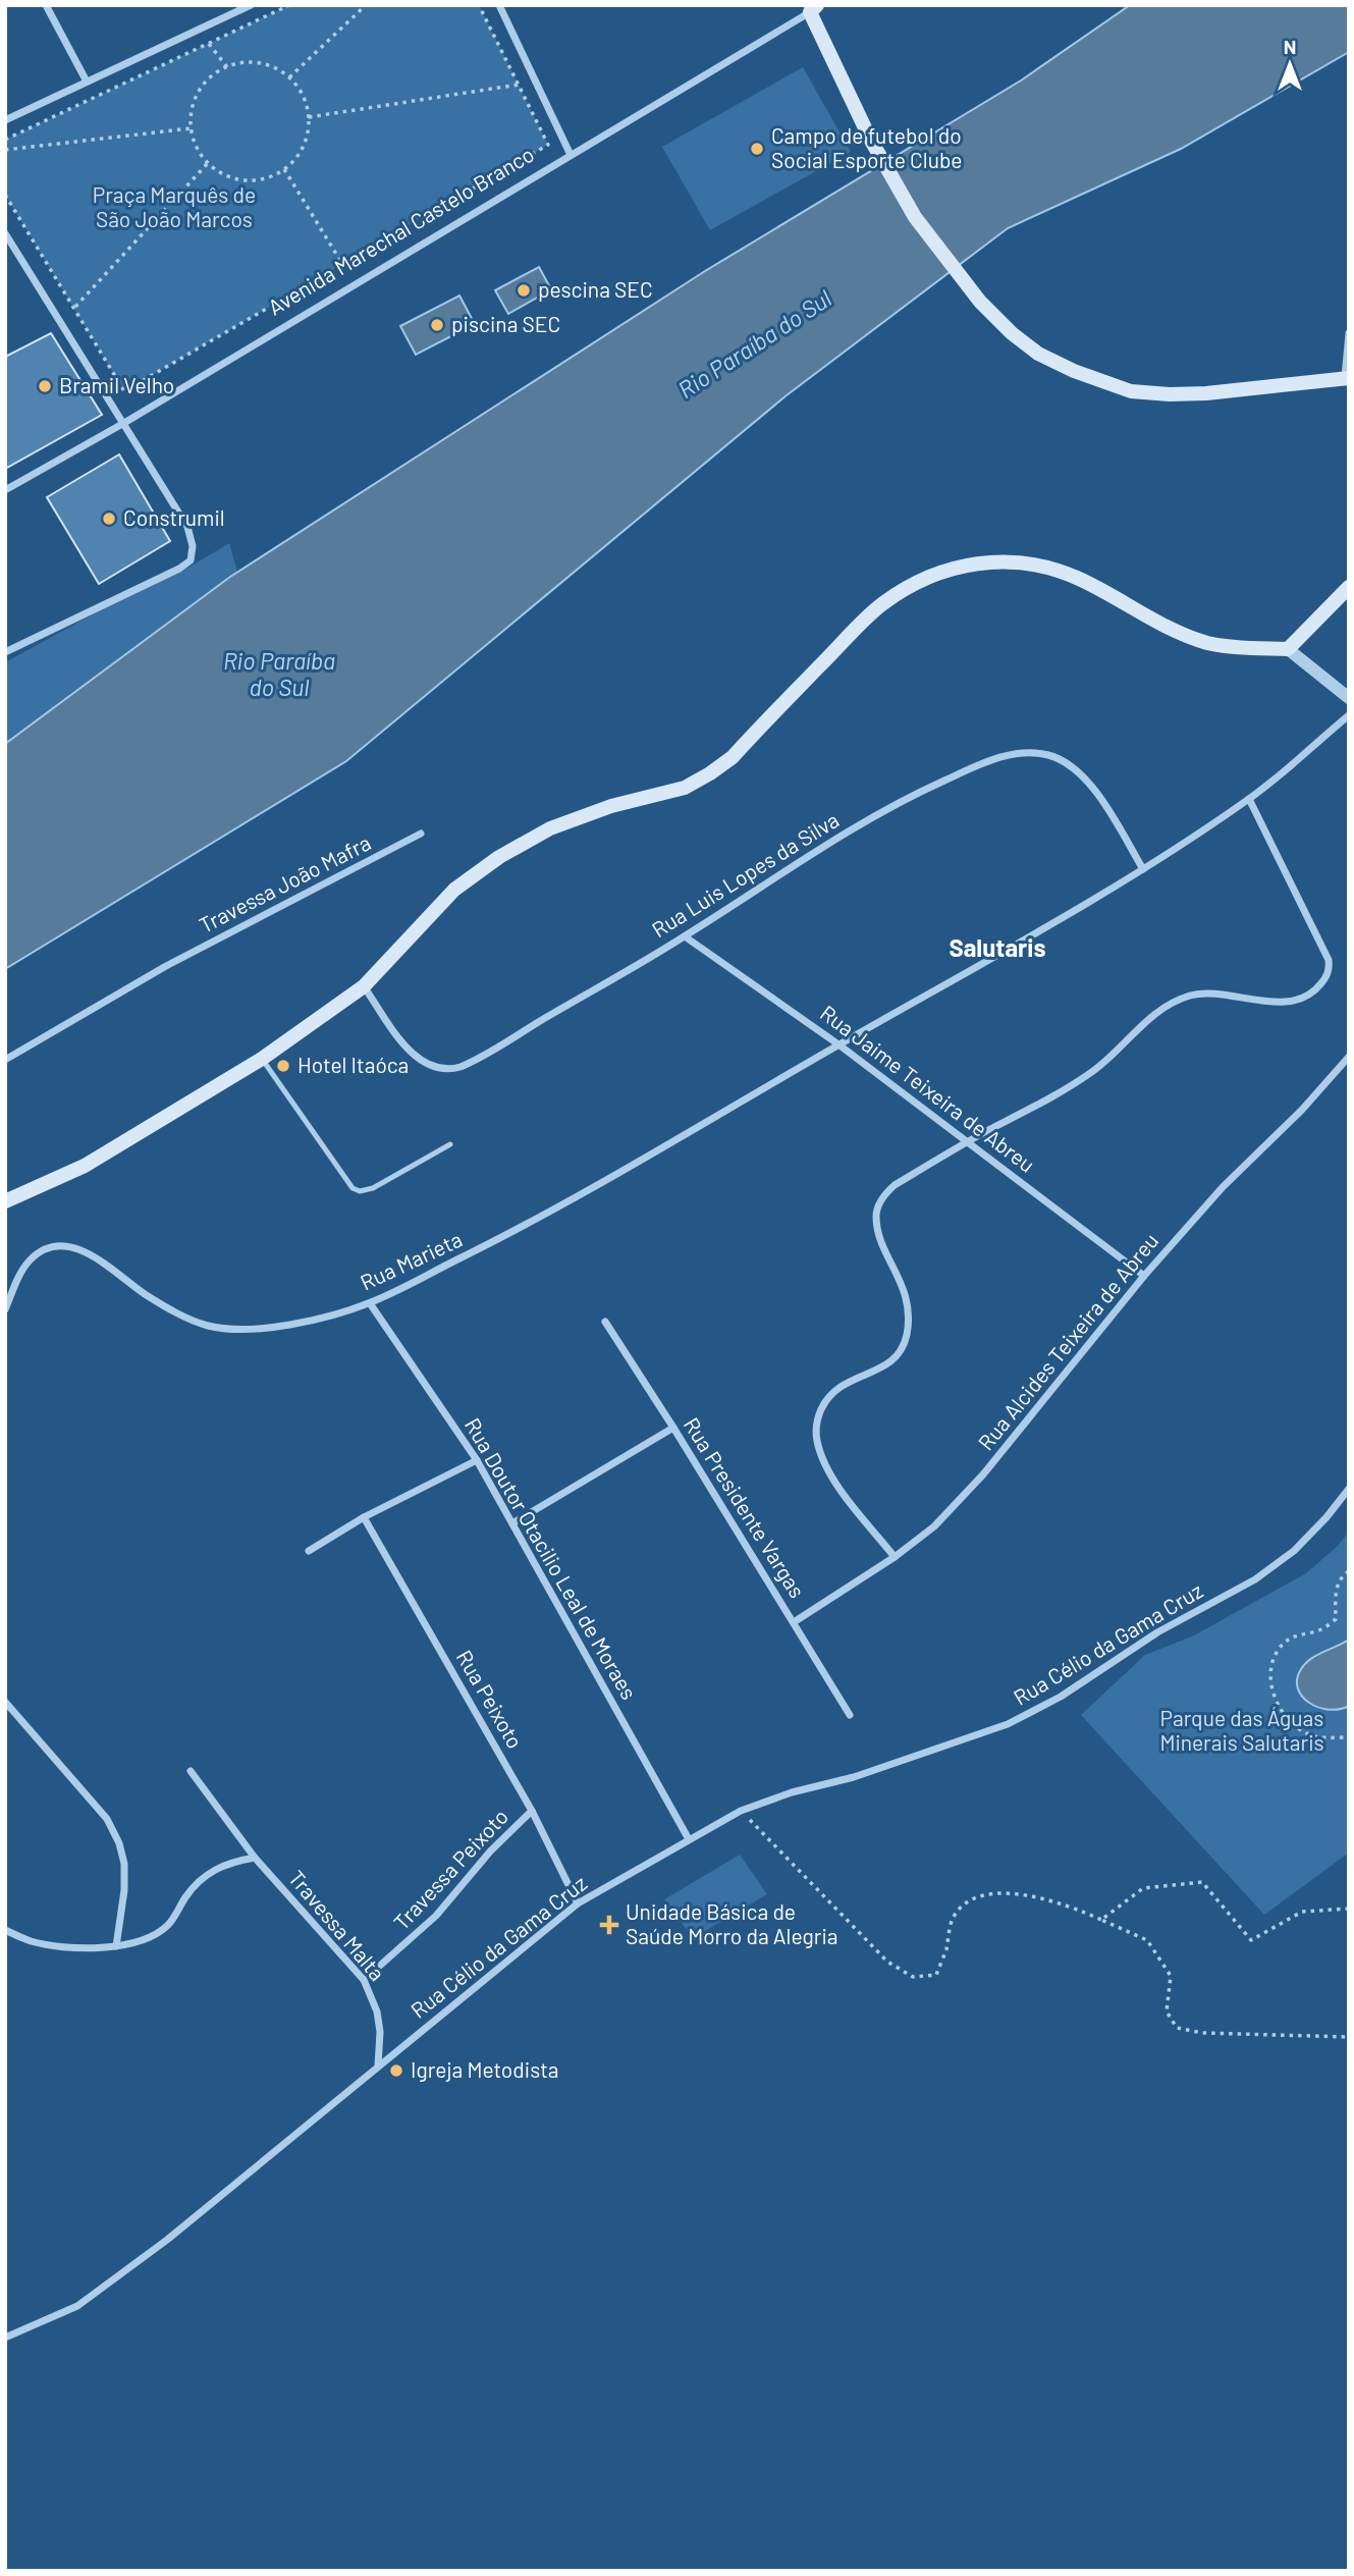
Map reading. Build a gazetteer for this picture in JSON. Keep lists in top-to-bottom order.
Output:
{
  "streets": {
    "street": [
      "Avenida Marechal Castelo Branco",
      "Rua Luis Lopes da Silva",
      "Travessa João Mafra",
      "Rua Jaime Teixeira de Abreu",
      "Rua Marieta",
      "Rua Alcides Teixeira de Abreu",
      "Rua Presidente Vargas",
      "Rua Doutor Otacilio Leal de Moraes",
      "Rua Célio da Gama Cruz",
      "Rua Peixoto",
      "Travessa Peixoto",
      "Travessa Malta"
    ]
  },
  "crossings": [
    ["Rua Luis Lopes da Silva", "Rua Jaime Teixeira de Abreu"],
    ["Rua Luis Lopes da Silva", "Rua Marieta"],
    ["Rua Jaime Teixeira de Abreu", "Rua Marieta"],
    ["Rua Jaime Teixeira de Abreu", "Rua Alcides Teixeira de Abreu"],
    ["Rua Marieta", "Rua Doutor Otacilio Leal de Moraes"],
    ["Rua Alcides Teixeira de Abreu", "Rua Presidente Vargas"],
    ["Rua Doutor Otacilio Leal de Moraes", "Rua Célio da Gama Cruz"],
    ["Rua Célio da Gama Cruz", "Rua Peixoto"],
    ["Rua Célio da Gama Cruz", "Travessa Malta"],
    ["Rua Peixoto", "Travessa Peixoto"],
    ["Travessa Peixoto", "Travessa Malta"]
  ],
  "districts": ["Salutaris"],
  "water": ["Rio Paraíba do Sul"],
  "parks": ["Praça Marquês de São João Marcos", "Parque das Águas Minerais Salutaris"],
  "places": {
    "other": [
      "Campo de futebol do Social Esporte Clube",
      "pescina SEC",
      "piscina SEC",
      "Bramil Velho",
      "Construmil",
      "Hotel Itaóca",
      "Igreja Metodista"
    ],
    "health": ["Unidade Básica de Saúde Morro da Alegria"]
  },
  "north": "top"
}
